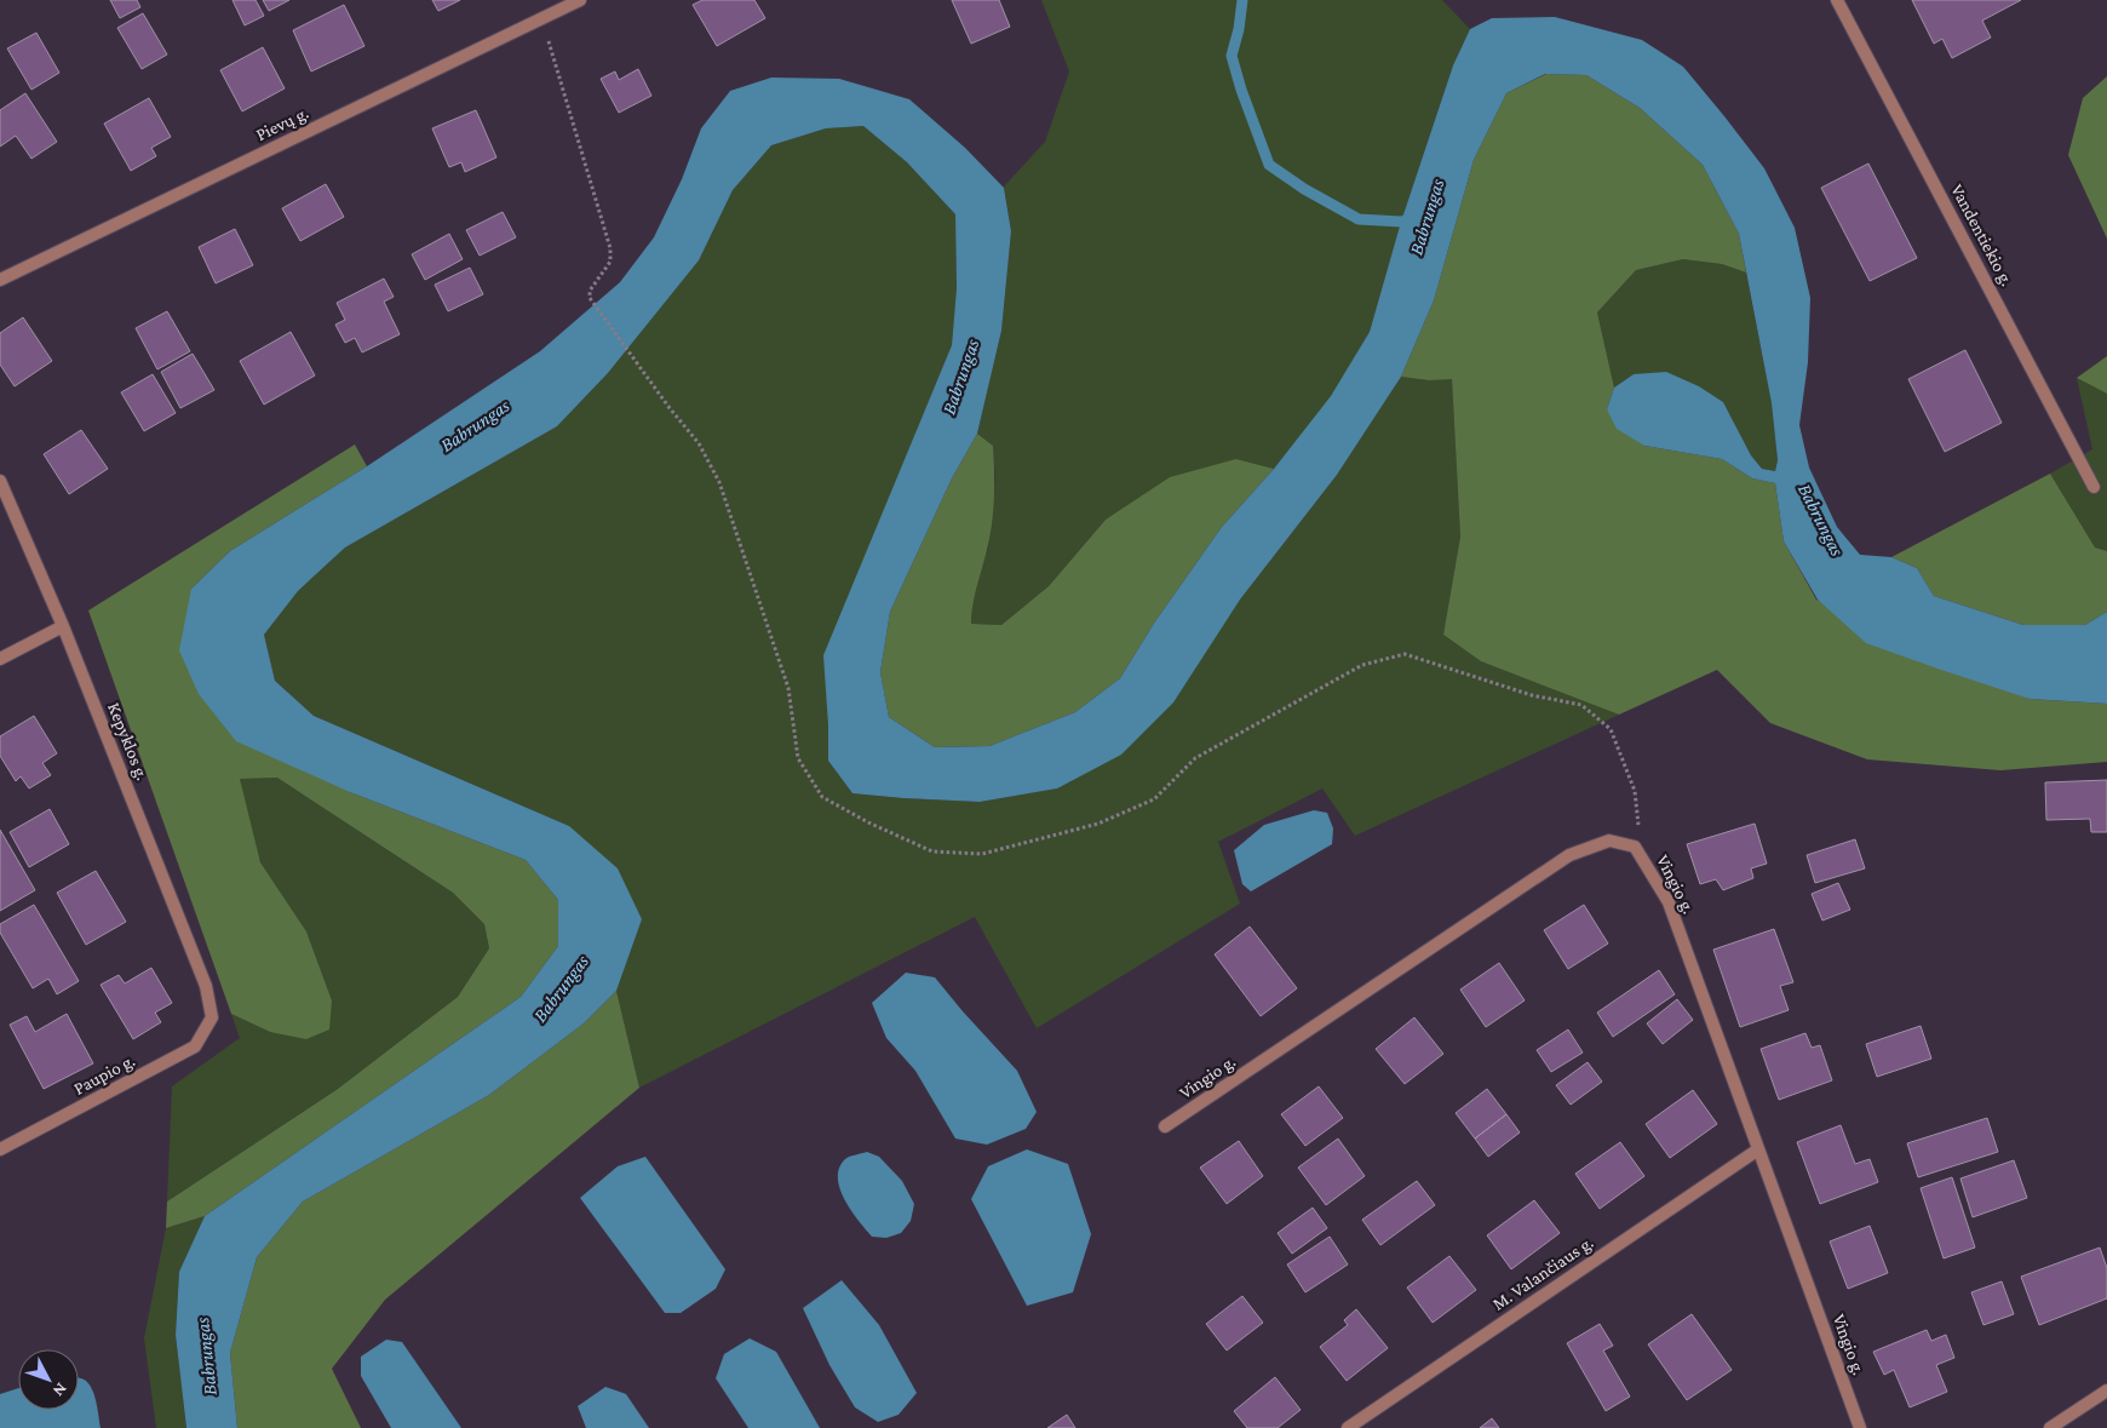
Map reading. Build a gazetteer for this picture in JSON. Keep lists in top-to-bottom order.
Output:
{
  "streets": {
    "street": [
      "Pievų g.",
      "Vandentiekio g.",
      "Kepyklos g.",
      "Vingio g.",
      "Paupio g.",
      "M. Valančiaus g."
    ]
  },
  "crossings": [
    ["Kepyklos g.", "Paupio g."],
    ["Vingio g.", "M. Valančiaus g."]
  ],
  "water": ["Babrungas"],
  "north": "bottom right"
}
